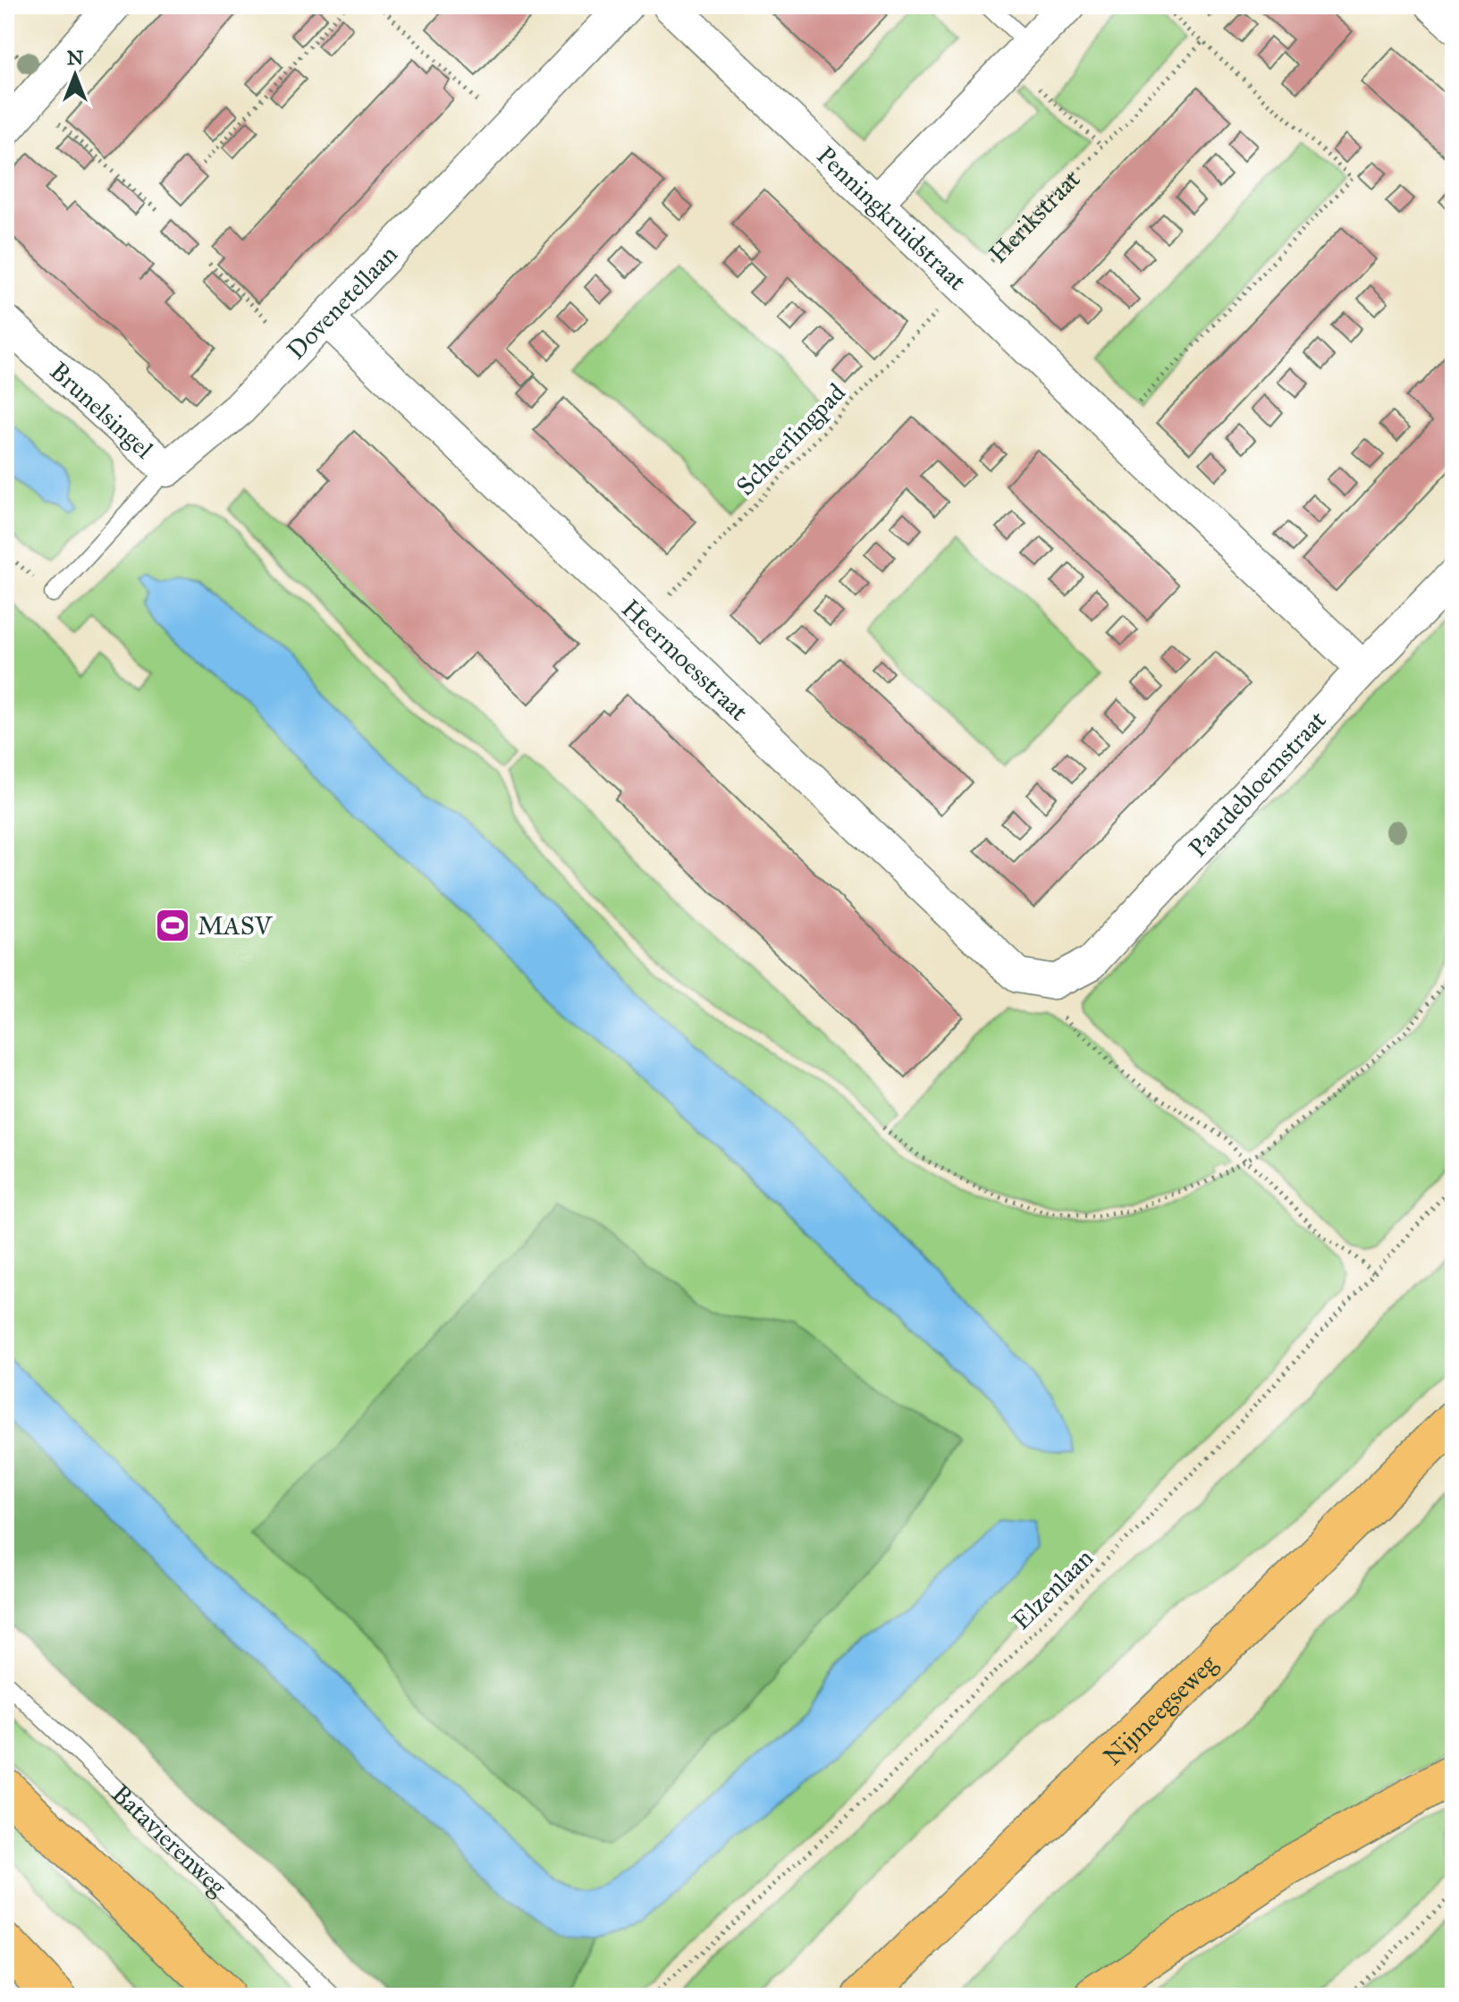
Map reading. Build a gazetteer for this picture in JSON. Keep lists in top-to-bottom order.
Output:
{
  "streets": {
    "main road": ["Nijmeegseweg"],
    "street": [
      "Penningkruidstraat",
      "Dovenetellaan",
      "Brunelsingel",
      "Heermoesstraat",
      "Paardebloemstraat"
    ],
    "lane": ["Batavierenweg"],
    "path": ["Herikstraat", "Scheerlingpad", "Elzenlaan"]
  },
  "crossings": [
    ["Herikstraat", "Penningkruidstraat"],
    ["Herikstraat", "Scheerlingpad"],
    ["Penningkruidstraat", "Scheerlingpad"],
    ["Penningkruidstraat", "Paardebloemstraat"],
    ["Dovenetellaan", "Brunelsingel"],
    ["Dovenetellaan", "Heermoesstraat"],
    ["Scheerlingpad", "Heermoesstraat"],
    ["Heermoesstraat", "Paardebloemstraat"]
  ],
  "places": {
    "sports": ["MASV"]
  },
  "north": "top"
}
